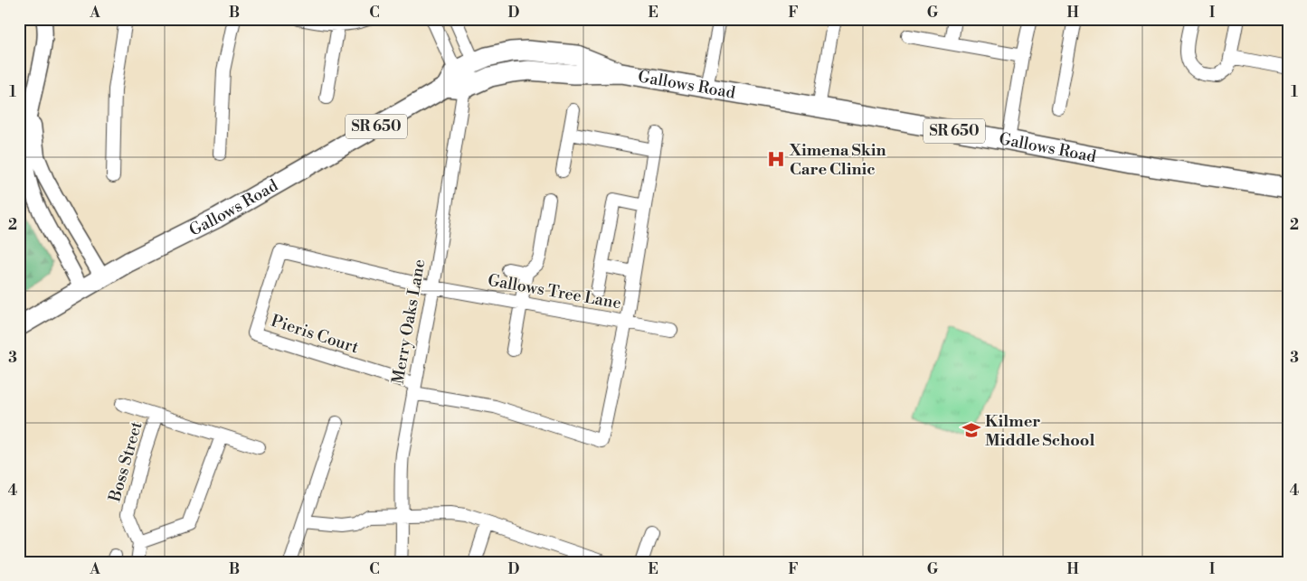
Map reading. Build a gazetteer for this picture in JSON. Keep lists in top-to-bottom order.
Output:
{
  "streets": {
    "main road": ["Gallows Road", "SR 650"],
    "street": [
      "Gallows Tree Lane",
      "Merry Oaks Lane",
      "Pieris Court",
      "Boss Street"
    ]
  },
  "crossings": [
    ["Gallows Road", "Merry Oaks Lane"],
    ["Gallows Tree Lane", "Merry Oaks Lane"],
    ["Gallows Tree Lane", "Pieris Court"],
    ["Merry Oaks Lane", "Pieris Court"]
  ],
  "places": {
    "hospital": ["Ximena Skin Care Clinic"],
    "school or university": ["Kilmer Middle School"]
  },
  "grid": {
    "columns": [
      "A",
      "B",
      "C",
      "D",
      "E",
      "F",
      "G",
      "H",
      "I"
    ],
    "rows": [
      "1",
      "2",
      "3",
      "4"
    ]
  }
}
